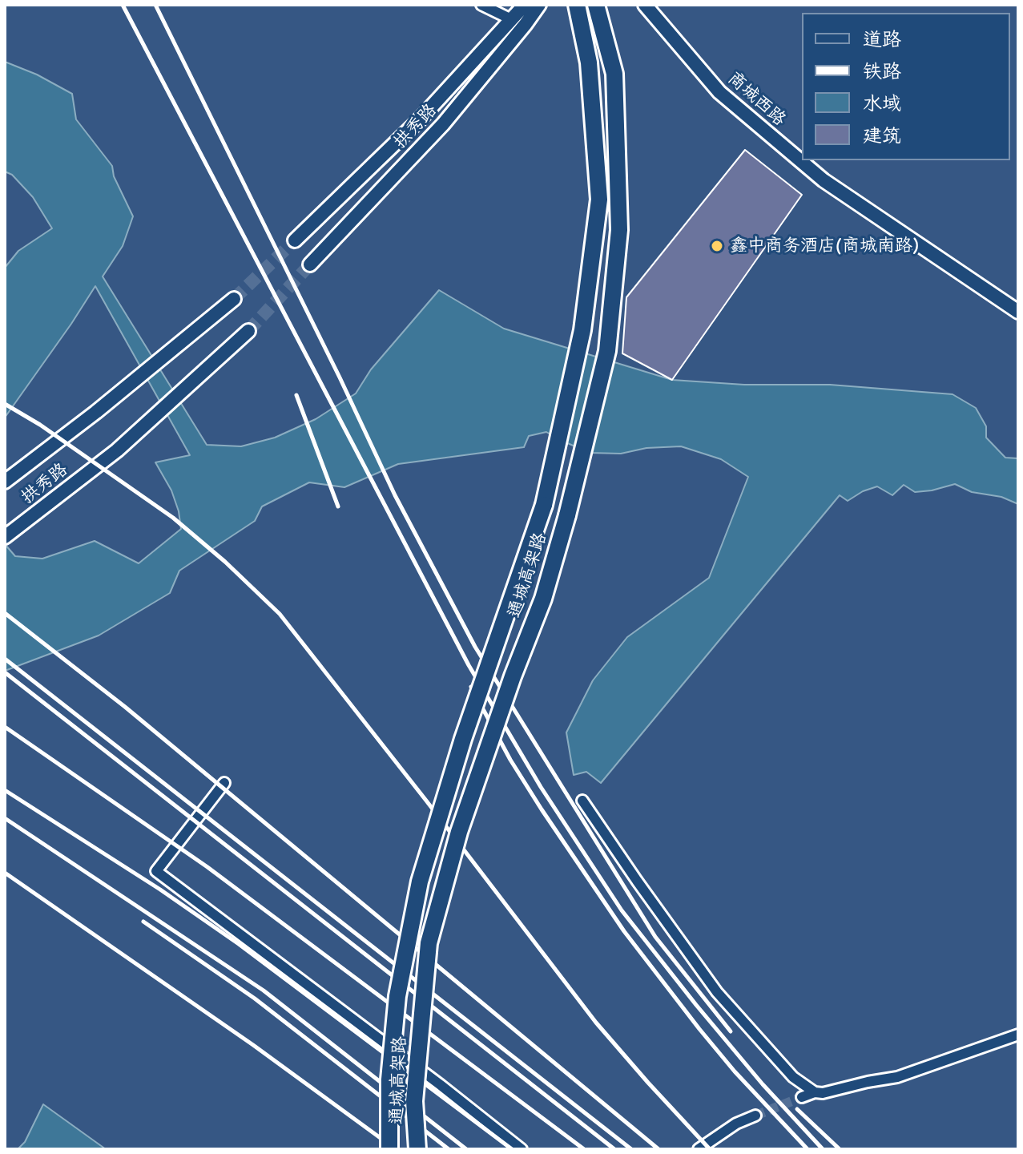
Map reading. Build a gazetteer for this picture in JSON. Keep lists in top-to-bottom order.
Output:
{
  "streets": {
    "highway": ["通城高架路"],
    "main road": ["商城西路", "拱秀路"]
  },
  "places": ["鑫中商务酒店(商城南路)"],
  "legend": [
    "道路",
    "铁路",
    "水域",
    "建筑"
  ]
}
